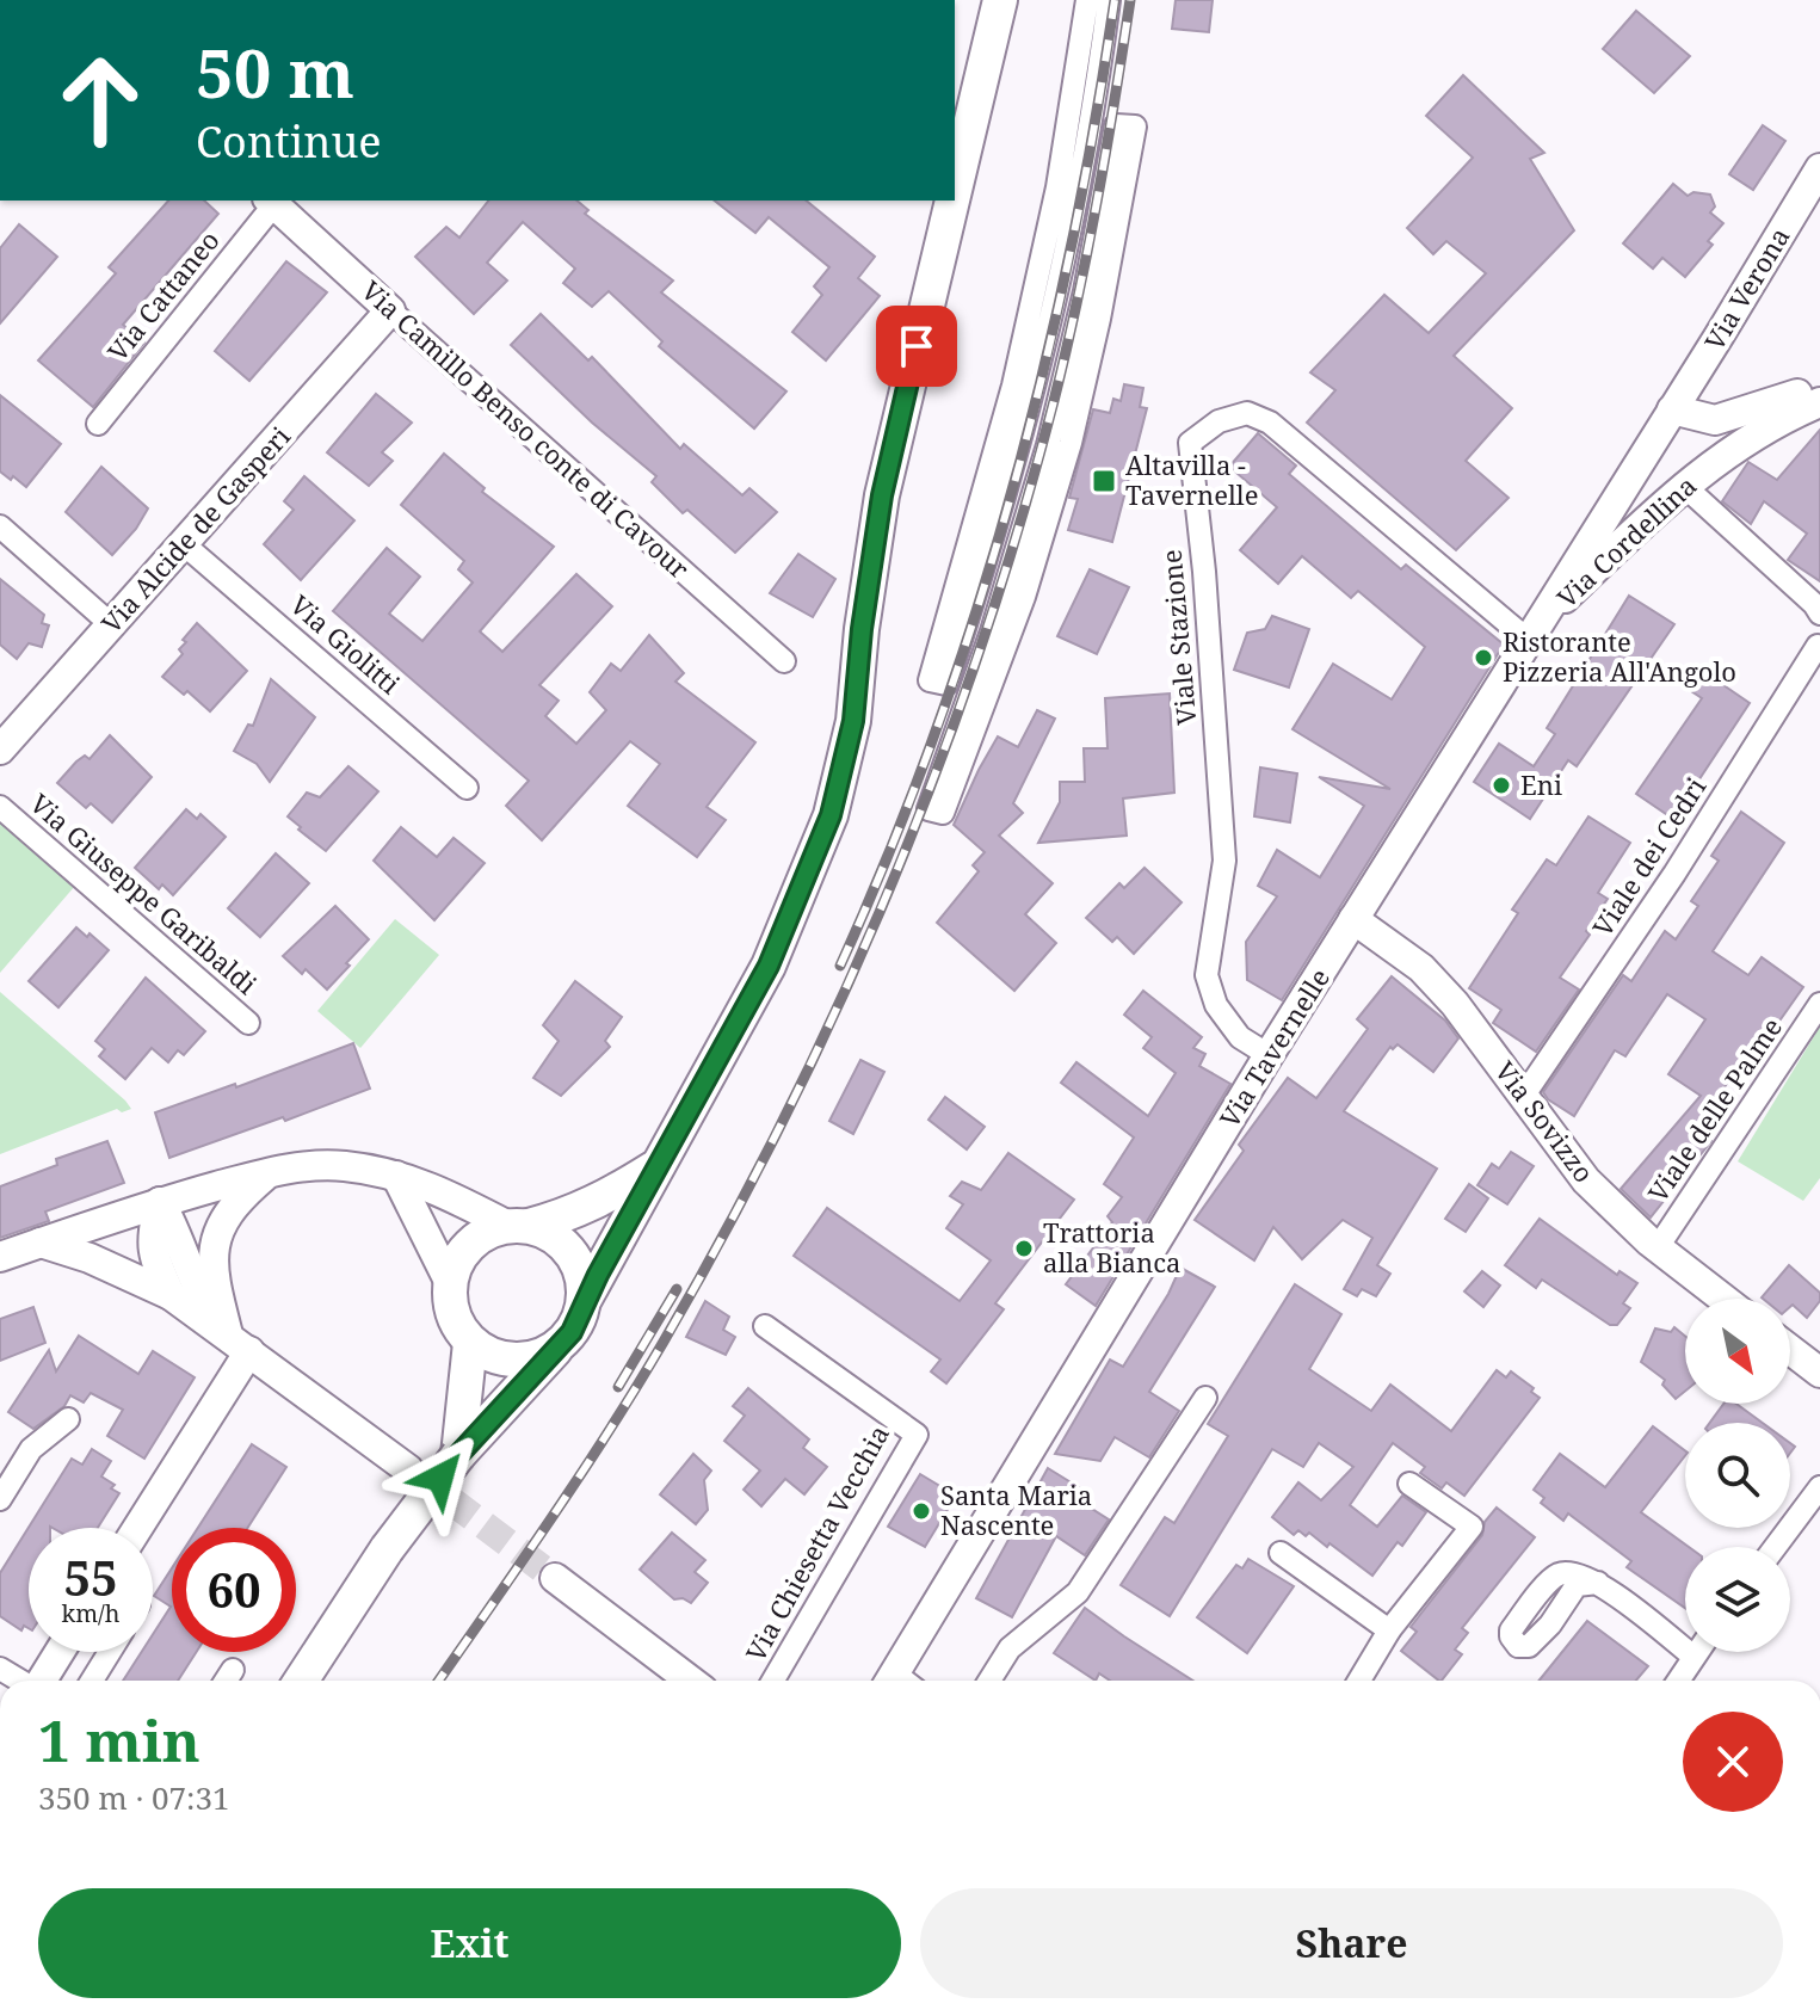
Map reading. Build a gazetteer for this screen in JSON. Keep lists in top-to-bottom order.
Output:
{
  "streets": {
    "street": [
      "Via Verona",
      "Via Cattaneo",
      "Via Camillo Benso conte di Cavour",
      "Via Alcide de Gasperi",
      "Via Cordellina",
      "Viale Stazione",
      "Via Giolitti",
      "Viale dei Cedri",
      "Via Giuseppe Garibaldi",
      "Via Tavernelle",
      "Viale delle Palme",
      "Via Sovizzo",
      "Via Chiesetta Vecchia"
    ]
  },
  "crossings": [
    ["Via Verona", "Via Tavernelle"],
    ["Via Cattaneo", "Via Camillo Benso conte di Cavour"],
    ["Via Camillo Benso conte di Cavour", "Via Alcide de Gasperi"],
    ["Via Alcide de Gasperi", "Via Giolitti"],
    ["Via Cordellina", "Viale Stazione"],
    ["Via Cordellina", "Via Tavernelle"],
    ["Viale Stazione", "Via Tavernelle"],
    ["Viale dei Cedri", "Via Sovizzo"],
    ["Via Tavernelle", "Via Sovizzo"],
    ["Viale delle Palme", "Via Sovizzo"]
  ],
  "places": {
    "transit": ["Altavilla - Tavernelle"],
    "other": [
      "Ristorante Pizzeria All'Angolo",
      "Eni",
      "Trattoria alla Bianca",
      "Santa Maria Nascente"
    ]
  },
  "north": "bottom right",
  "page": {
    "turn": ["50 m", "Continue"],
    "speed": "55 km/h",
    "limit": "60",
    "heading": ["1 min", "350 m · 07:31"],
    "buttons": ["Exit", "Share"]
  }
}
